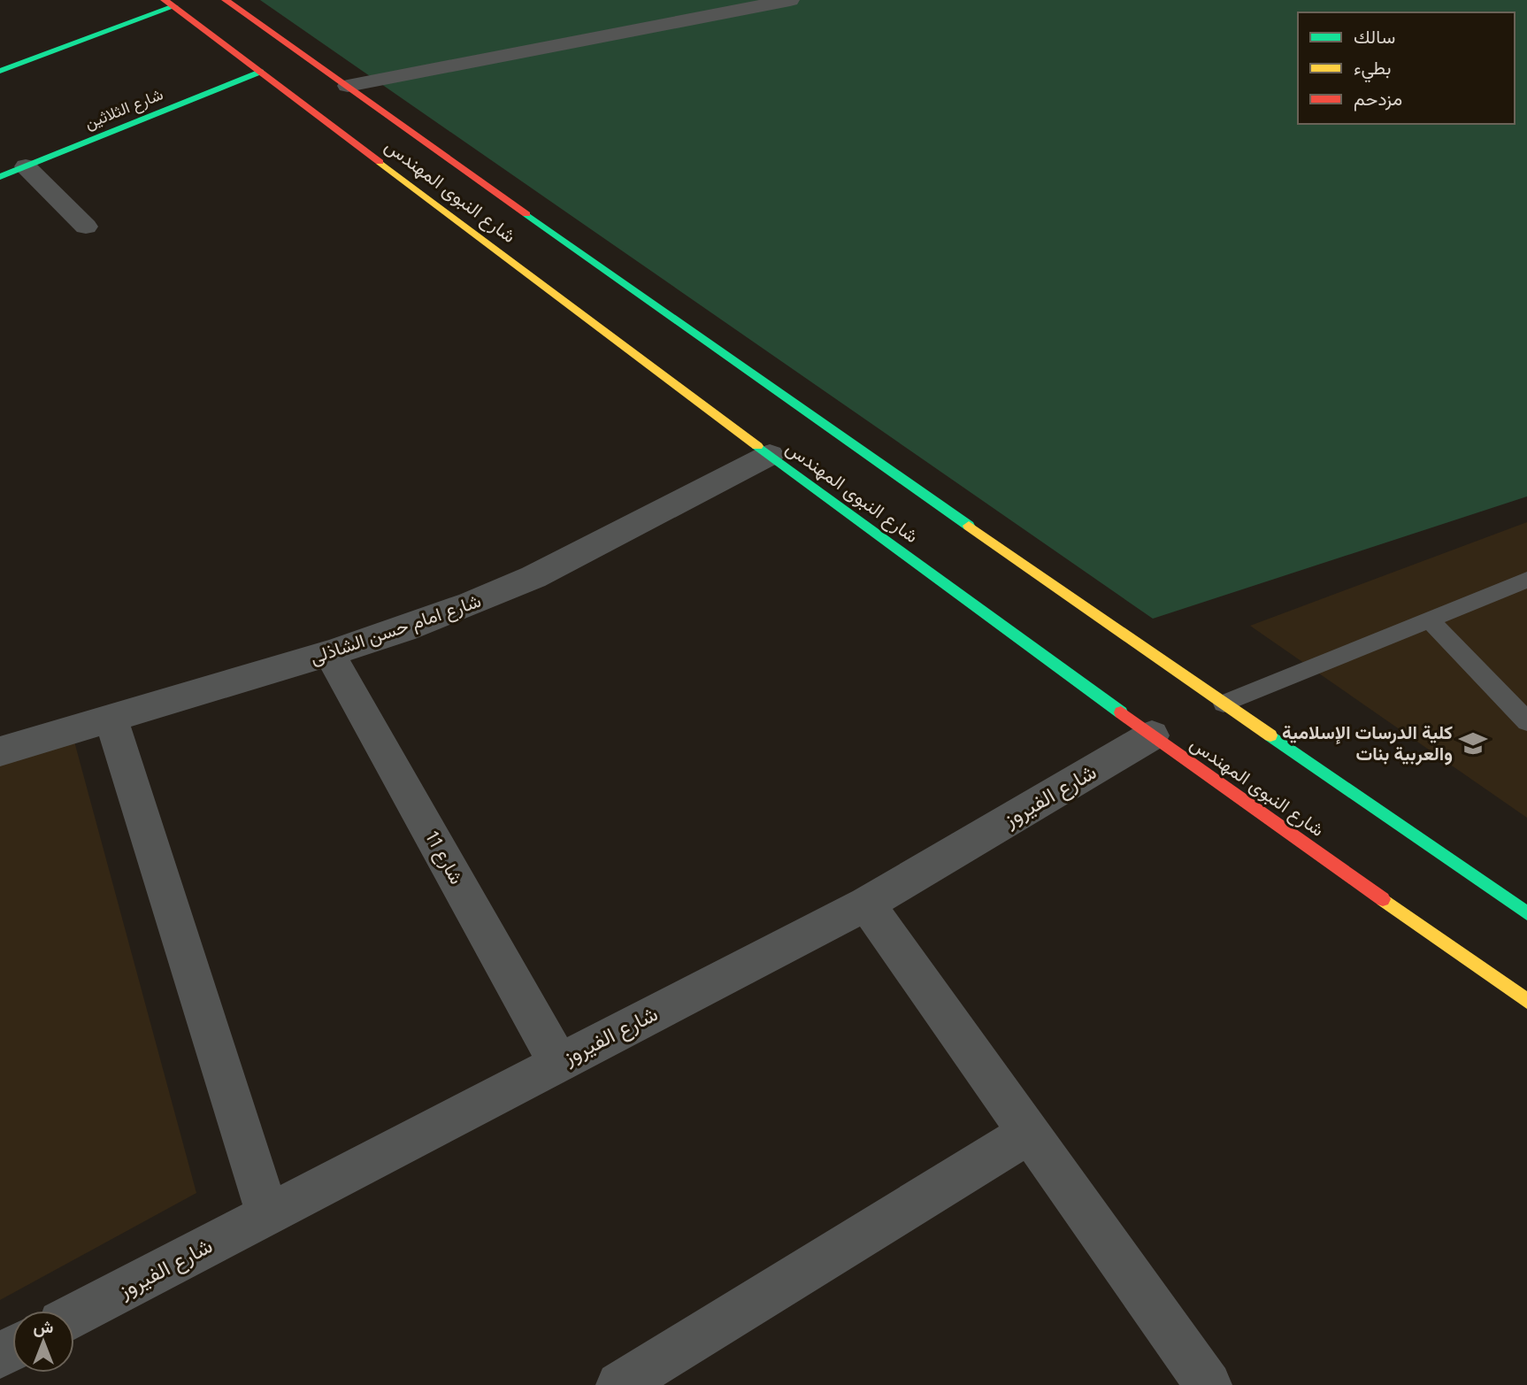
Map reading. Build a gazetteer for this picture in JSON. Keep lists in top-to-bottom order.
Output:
{
  "streets": {
    "street": [
      "شارع الثلاثين",
      "شارع النبوى المهندس",
      "شارع امام حسن الشاذلى",
      "شارع الفيروز",
      "شارع 11"
    ]
  },
  "crossings": [
    ["شارع الثلاثين", "شارع النبوى المهندس"],
    ["شارع النبوى المهندس", "شارع امام حسن الشاذلى"],
    ["شارع النبوى المهندس", "شارع الفيروز"],
    ["شارع امام حسن الشاذلى", "شارع 11"],
    ["شارع الفيروز", "شارع 11"]
  ],
  "places": {
    "school or university": ["كلية الدرسات الإسلامية والعربية بنات"]
  },
  "legend": ["سالك", "بطيء", "مزدحم"],
  "north": "top"
}
